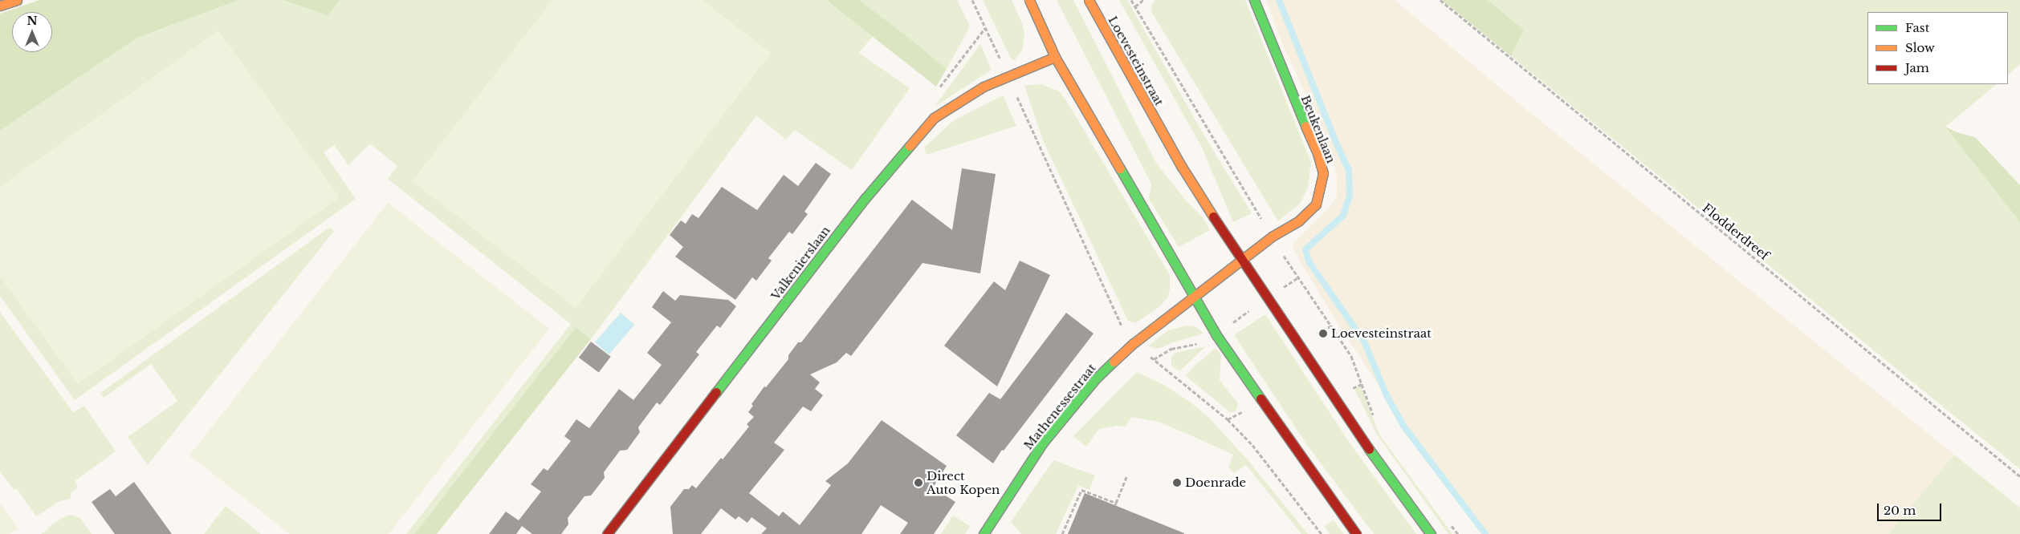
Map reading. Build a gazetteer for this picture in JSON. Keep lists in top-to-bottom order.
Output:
{
  "streets": {
    "street": [
      "Loevesteinstraat",
      "Beukenlaan",
      "Valkenierslaan",
      "Mathenessestraat"
    ],
    "path": ["Flodderdreef"]
  },
  "crossings": [
    ["Loevesteinstraat", "Beukenlaan"],
    ["Beukenlaan", "Mathenessestraat"]
  ],
  "places": ["Loevesteinstraat", "Direct Auto Kopen", "Doenrade"],
  "legend": ["Fast", "Slow", "Jam"],
  "scale_bar": "20 m",
  "north": "top"
}
